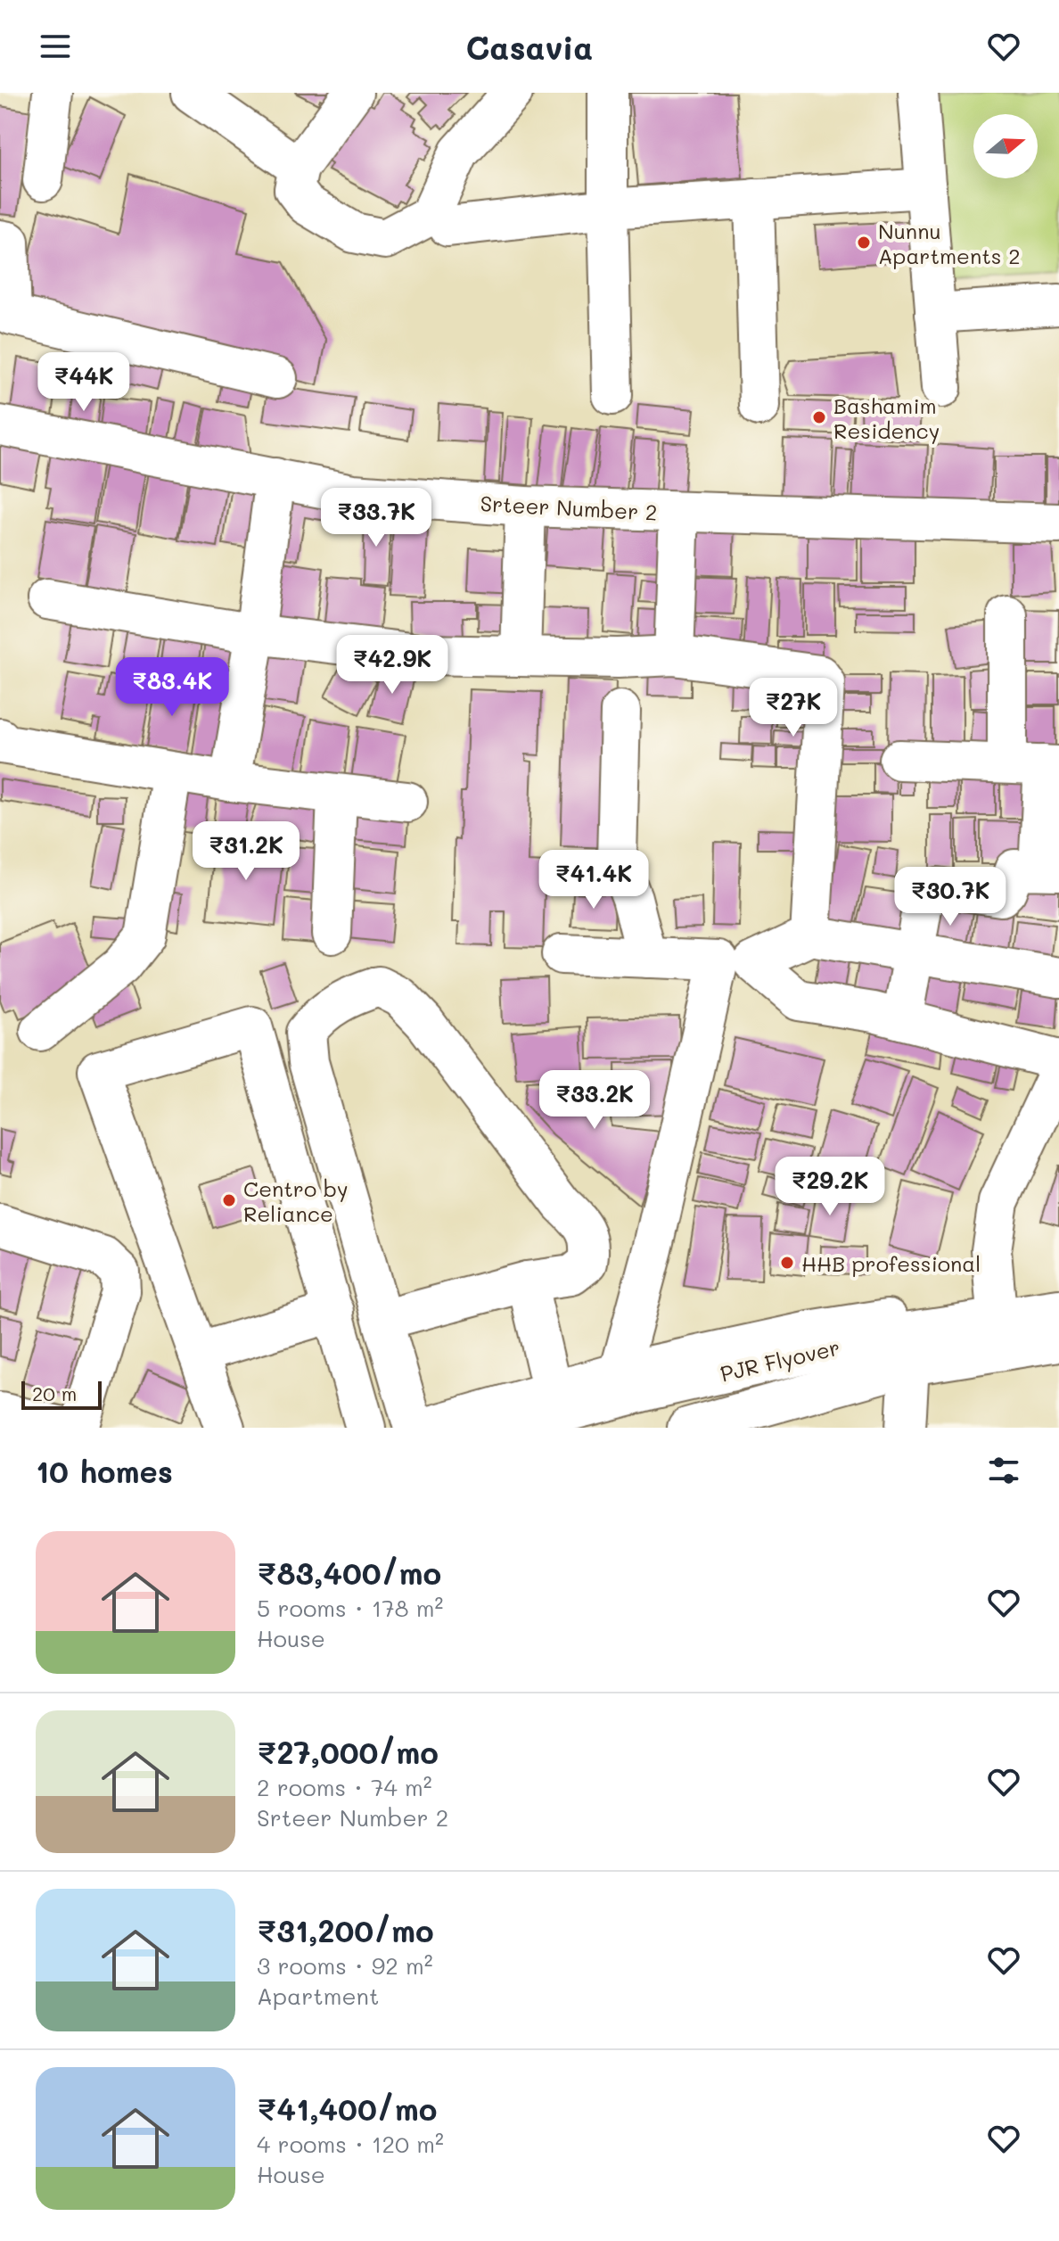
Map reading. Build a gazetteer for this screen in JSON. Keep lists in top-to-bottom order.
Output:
{
  "streets": {
    "main road": ["Srteer Number 2", "PJR Flyover"]
  },
  "places": [
    "Nunnu Apartments 2",
    "Bashamim Residency",
    "Centro by Reliance",
    "HHB professional"
  ],
  "scale_bar": "20 m",
  "north": "right",
  "page": {
    "header": "Casavia",
    "price": [
      "₹44K",
      "₹33.7K",
      "₹42.9K",
      "₹83.4K",
      "₹27K",
      "₹31.2K",
      "₹41.4K",
      "₹30.7K",
      "₹33.2K",
      "₹29.2K"
    ],
    "scale": "20 m",
    "heading": "10 homes",
    "list": [
      {
        "name": "₹83,400/mo",
        "note": "5 rooms · 178 m² · House"
      },
      {
        "name": "₹27,000/mo",
        "note": "2 rooms · 74 m² · Srteer Number 2"
      },
      {
        "name": "₹31,200/mo",
        "note": "3 rooms · 92 m² · Apartment"
      },
      {
        "name": "₹41,400/mo",
        "note": "4 rooms · 120 m² · House"
      }
    ]
  }
}
